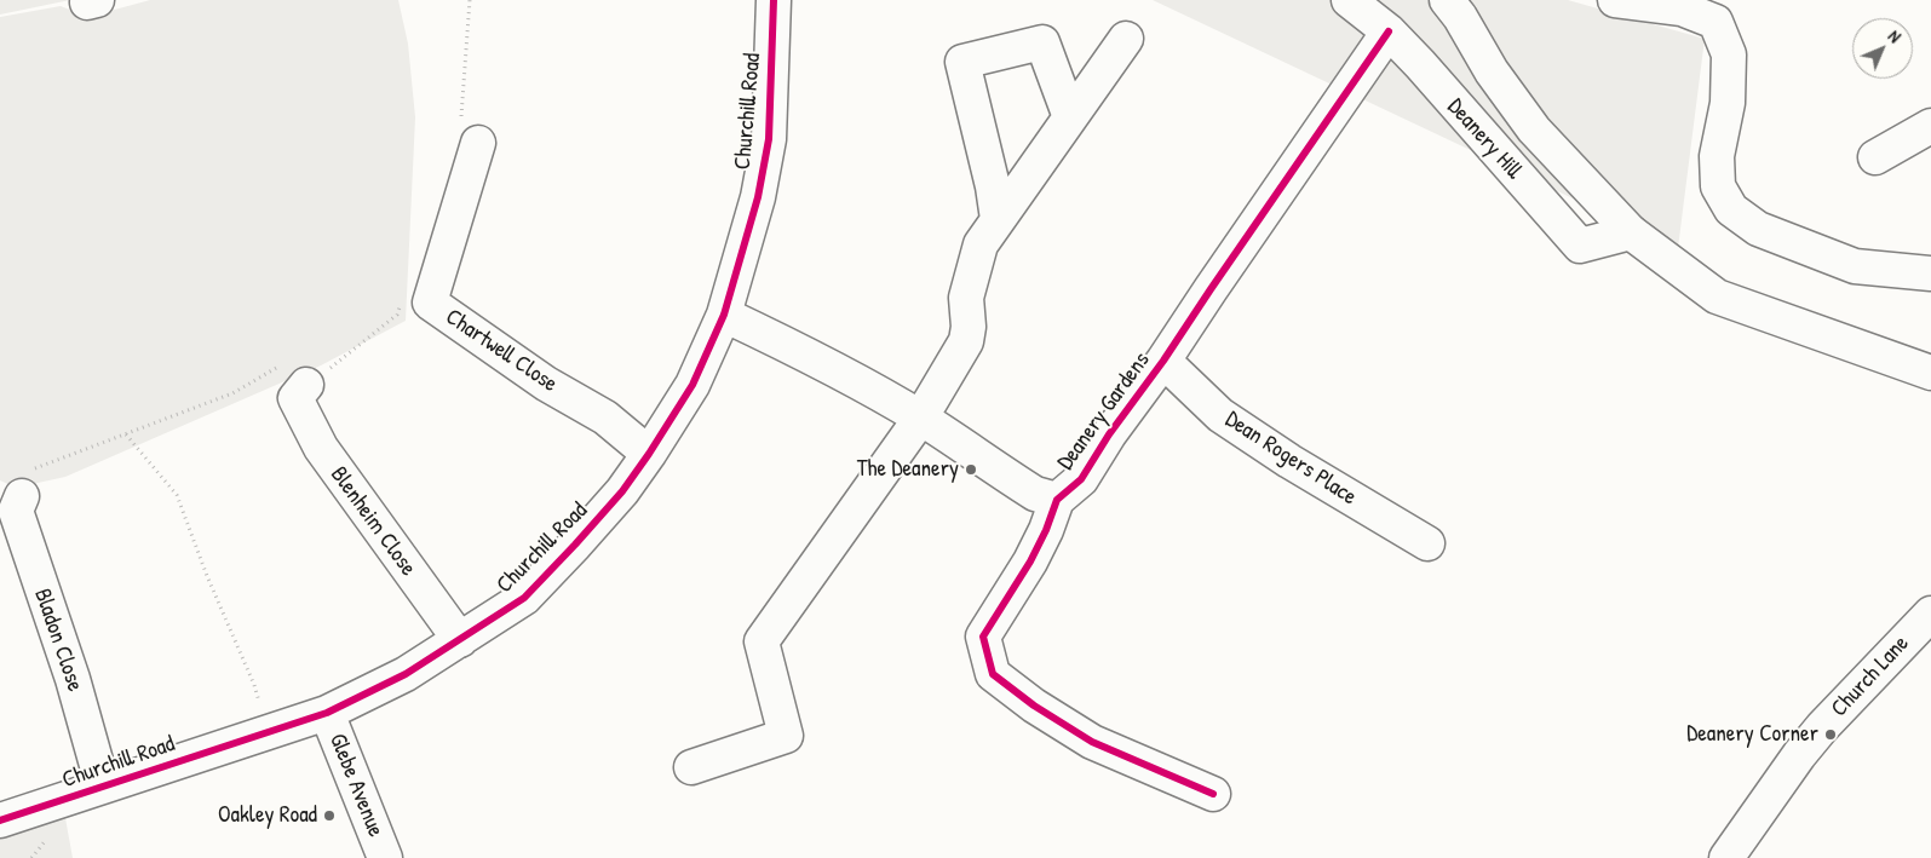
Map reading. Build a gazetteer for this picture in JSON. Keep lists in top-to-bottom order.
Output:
{
  "streets": {
    "street": [
      "Churchill Road",
      "Deanery Hill",
      "Chartwell Close",
      "Deanery Gardens",
      "Dean Rogers Place",
      "Blenheim Close",
      "Bladon Close",
      "Church Lane",
      "Glebe Avenue"
    ]
  },
  "crossings": [
    ["Churchill Road", "Chartwell Close"],
    ["Churchill Road", "Deanery Gardens"],
    ["Churchill Road", "Blenheim Close"],
    ["Churchill Road", "Bladon Close"],
    ["Churchill Road", "Glebe Avenue"],
    ["Deanery Hill", "Deanery Gardens"],
    ["Deanery Gardens", "Dean Rogers Place"]
  ],
  "places": ["The Deanery", "Deanery Corner", "Oakley Road"],
  "north": "top right"
}
